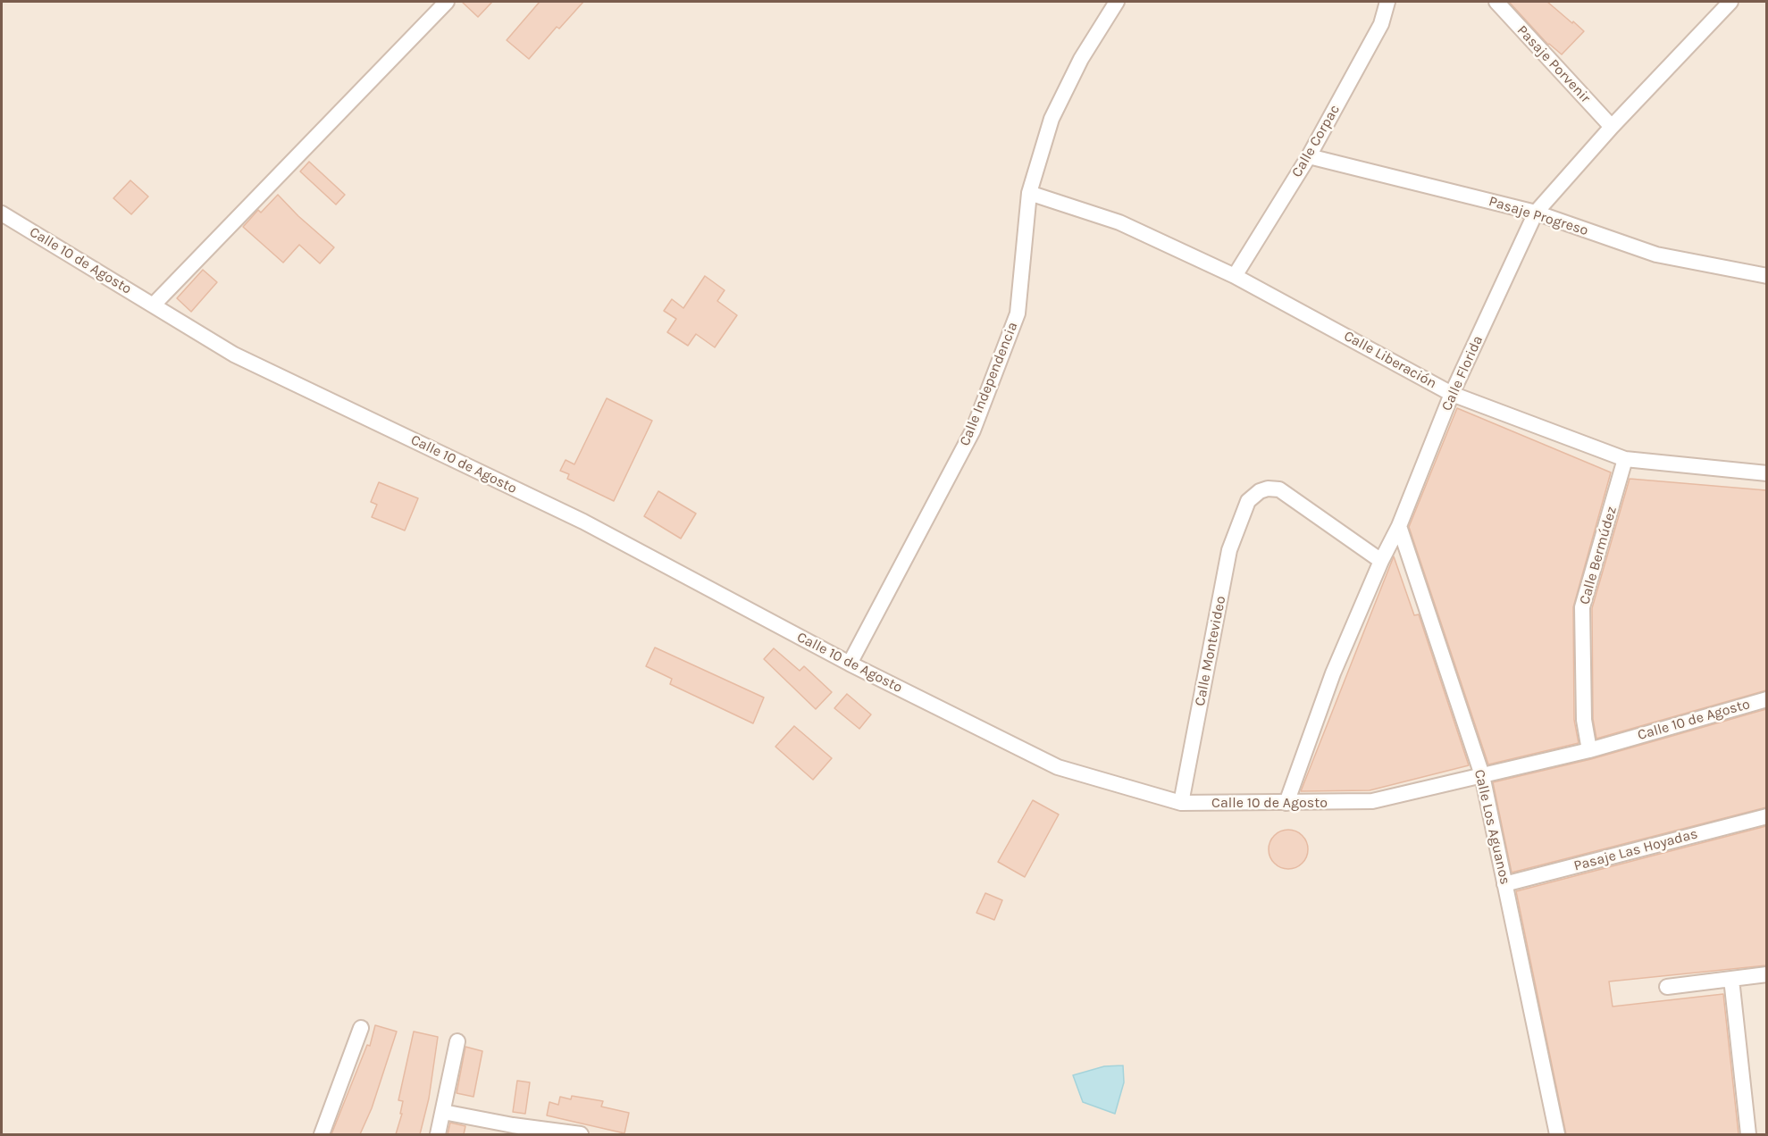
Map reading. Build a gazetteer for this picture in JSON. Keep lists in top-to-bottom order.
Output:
{
  "streets": {
    "street": [
      "Pasaje Porvenir",
      "Calle Corpac",
      "Pasaje Progreso",
      "Calle 10 de Agosto",
      "Calle Liberación",
      "Calle Florida",
      "Calle Independencia",
      "Calle Bermúdez",
      "Calle Montevideo",
      "Calle Los Aguanos",
      "Pasaje Las Hoyadas"
    ]
  },
  "crossings": [
    ["Pasaje Porvenir", "Calle Florida"],
    ["Calle Corpac", "Pasaje Progreso"],
    ["Calle Corpac", "Calle Liberación"],
    ["Pasaje Progreso", "Calle Florida"],
    ["Calle 10 de Agosto", "Calle Florida"],
    ["Calle 10 de Agosto", "Calle Independencia"],
    ["Calle 10 de Agosto", "Calle Bermúdez"],
    ["Calle 10 de Agosto", "Calle Montevideo"],
    ["Calle 10 de Agosto", "Calle Los Aguanos"],
    ["Calle Liberación", "Calle Florida"],
    ["Calle Liberación", "Calle Independencia"],
    ["Calle Liberación", "Calle Bermúdez"],
    ["Calle Florida", "Calle Montevideo"],
    ["Calle Florida", "Calle Los Aguanos"],
    ["Calle Los Aguanos", "Pasaje Las Hoyadas"]
  ]
}
